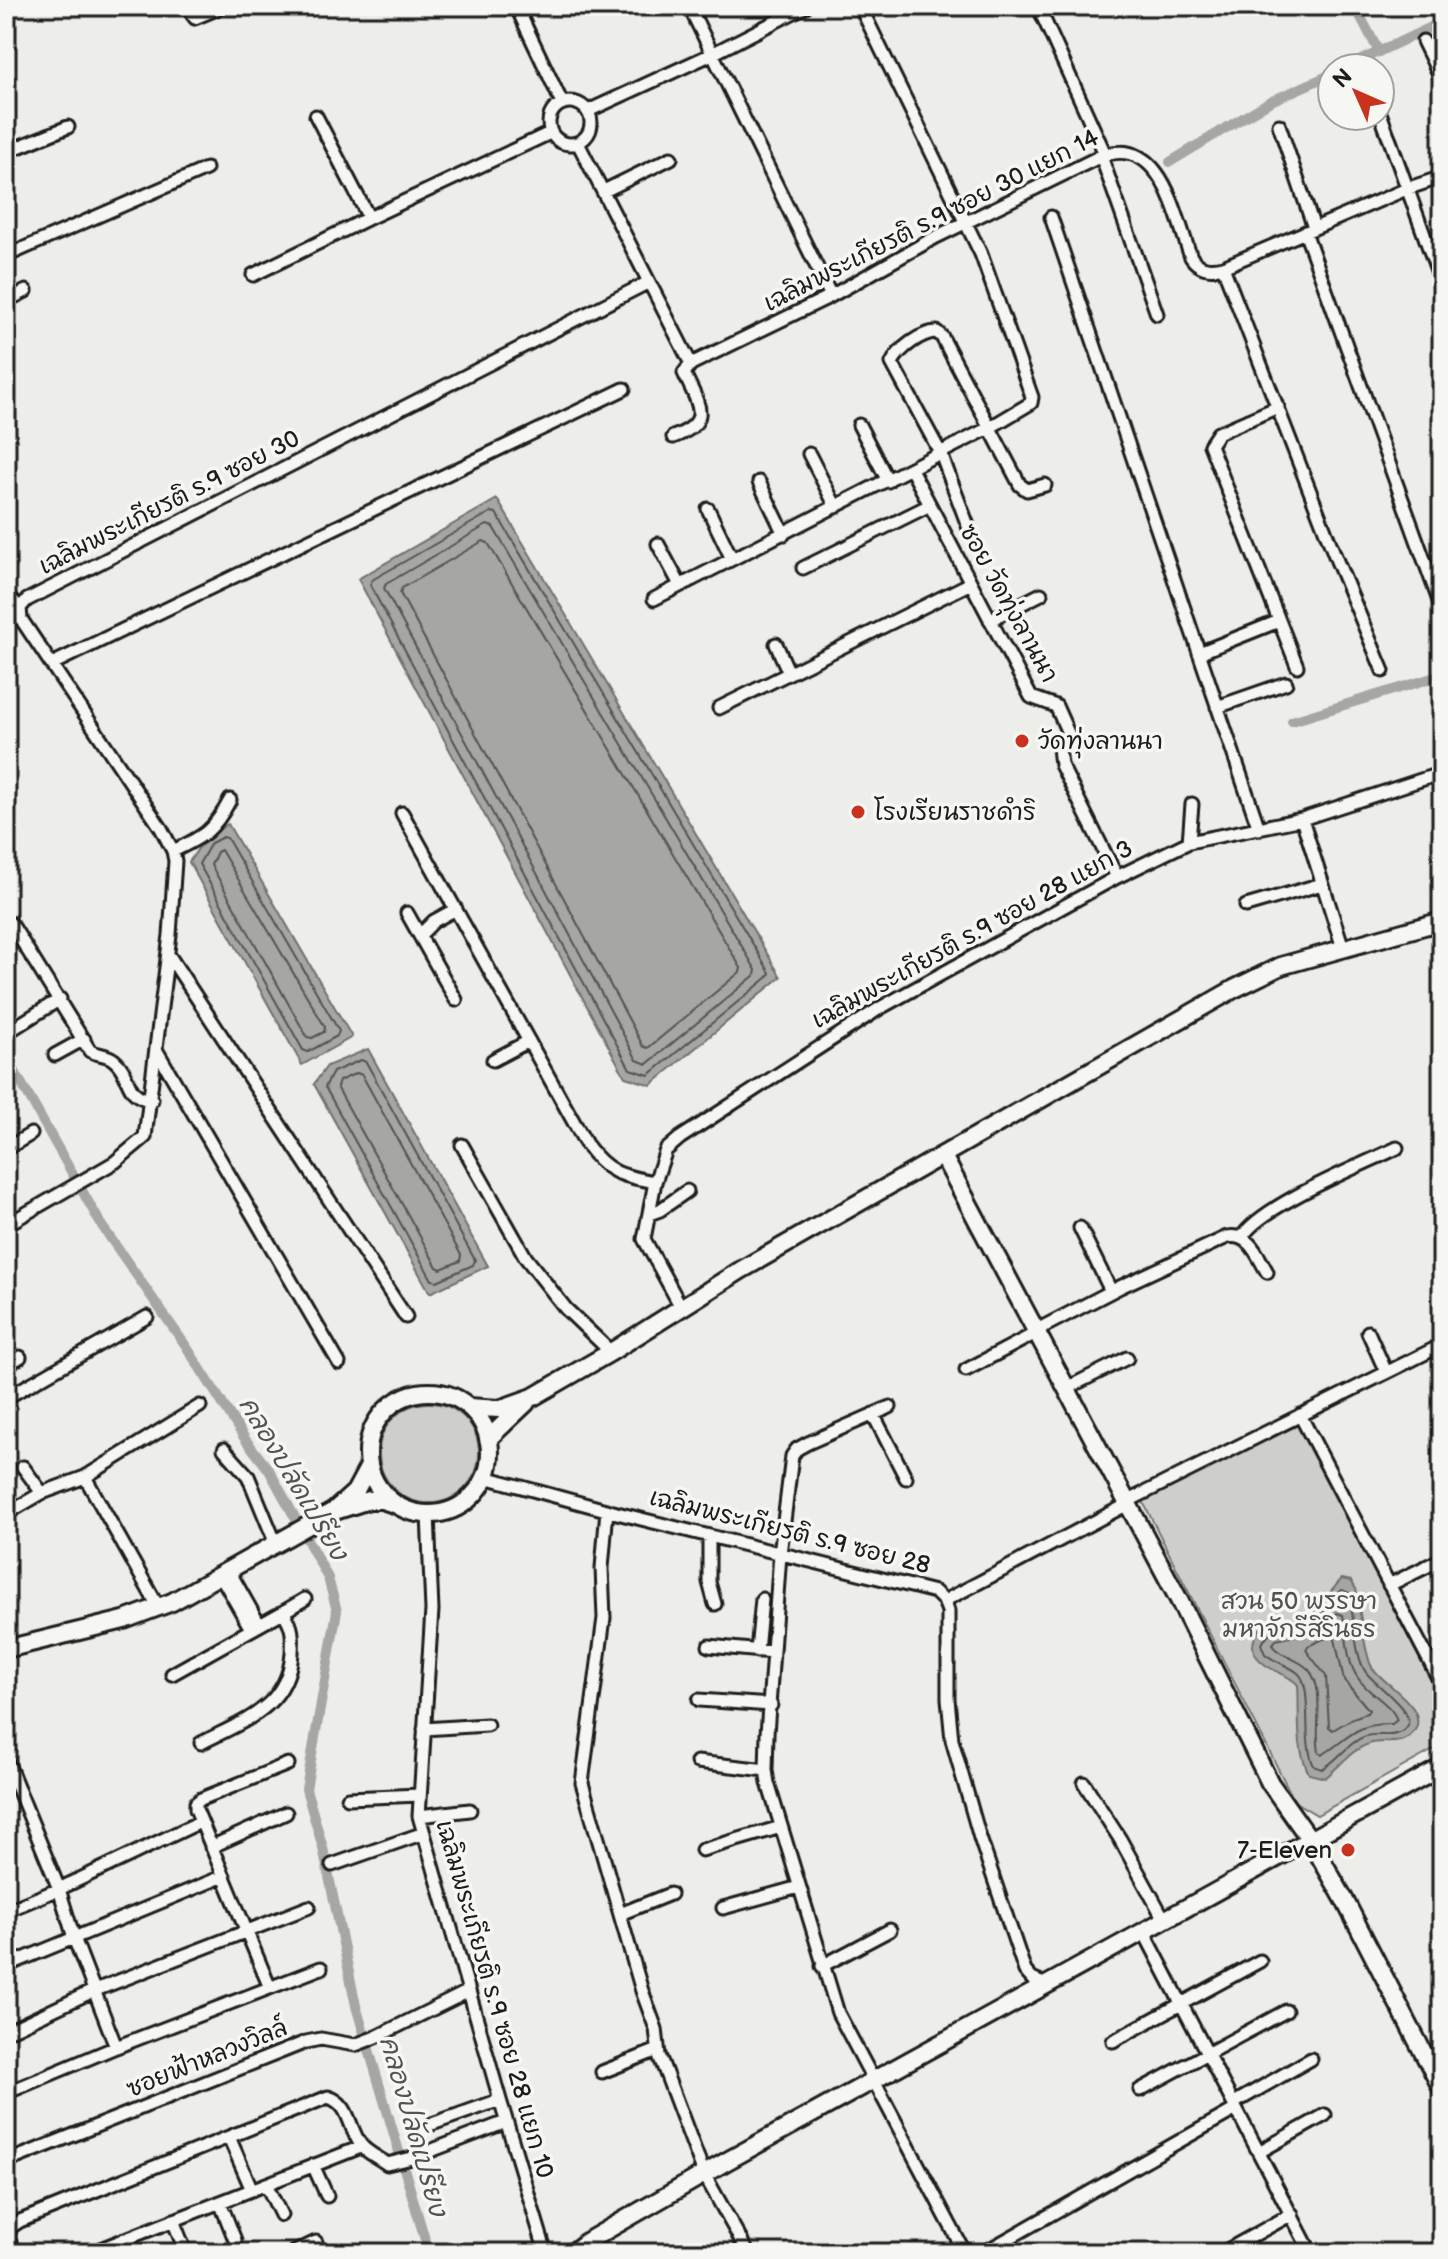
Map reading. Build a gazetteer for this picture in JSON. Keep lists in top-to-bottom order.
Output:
{
  "streets": {
    "street": [
      "เฉลิมพระเกียรติ ร.9 ซอย 30 แยก 14",
      "เฉลิมพระเกียรติ ร.9 ซอย 30",
      "ซอย วัดทุ่งลานนา",
      "เฉลิมพระเกียรติ ร.9 ซอย 28 แยก 3",
      "เฉลิมพระเกียรติ ร.9 ซอย 28",
      "เฉลิมพระเกียรติ ร.9 ซอย 28 แยก 10",
      "ซอยฟ้าหลวงวิลล์"
    ]
  },
  "crossings": [
    ["ซอย วัดทุ่งลานนา", "เฉลิมพระเกียรติ ร.9 ซอย 28 แยก 3"],
    ["เฉลิมพระเกียรติ ร.9 ซอย 28", "เฉลิมพระเกียรติ ร.9 ซอย 28 แยก 10"],
    ["เฉลิมพระเกียรติ ร.9 ซอย 28 แยก 10", "ซอยฟ้าหลวงวิลล์"]
  ],
  "water": ["คลองปลัดเปรียง"],
  "parks": ["สวน 50 พรรษา มหาจักรีสิรินธร"],
  "places": ["วัดทุ่งลานนา", "โรงเรียนราชดำริ", "7-Eleven"],
  "north": "top left"
}
